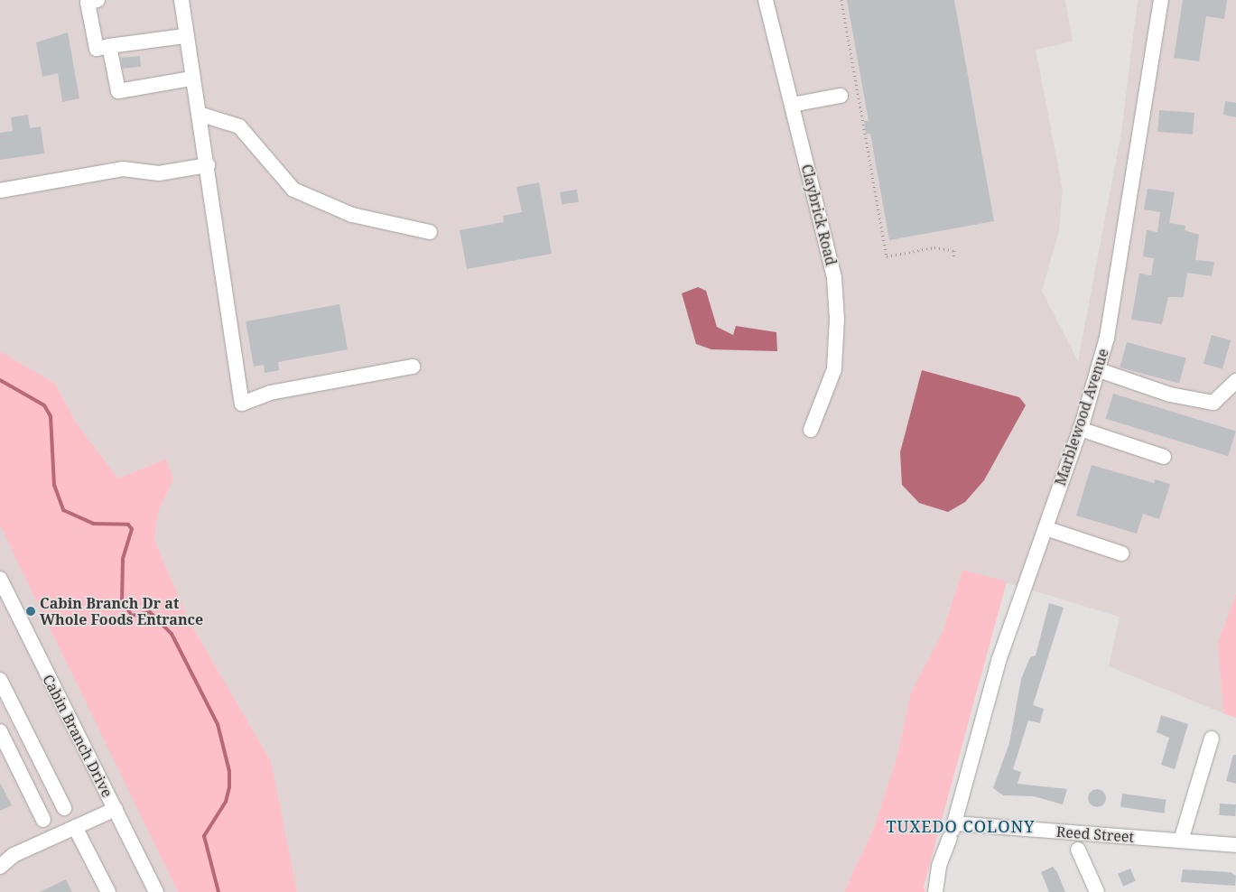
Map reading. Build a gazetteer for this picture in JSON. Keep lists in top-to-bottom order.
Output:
{
  "streets": {
    "street": [
      "Claybrick Road",
      "Marblewood Avenue",
      "Cabin Branch Drive",
      "Reed Street"
    ]
  },
  "crossings": [
    ["Marblewood Avenue", "Reed Street"]
  ],
  "districts": ["TUXEDO COLONY"],
  "places": ["Cabin Branch Dr at Whole Foods Entrance"]
}
